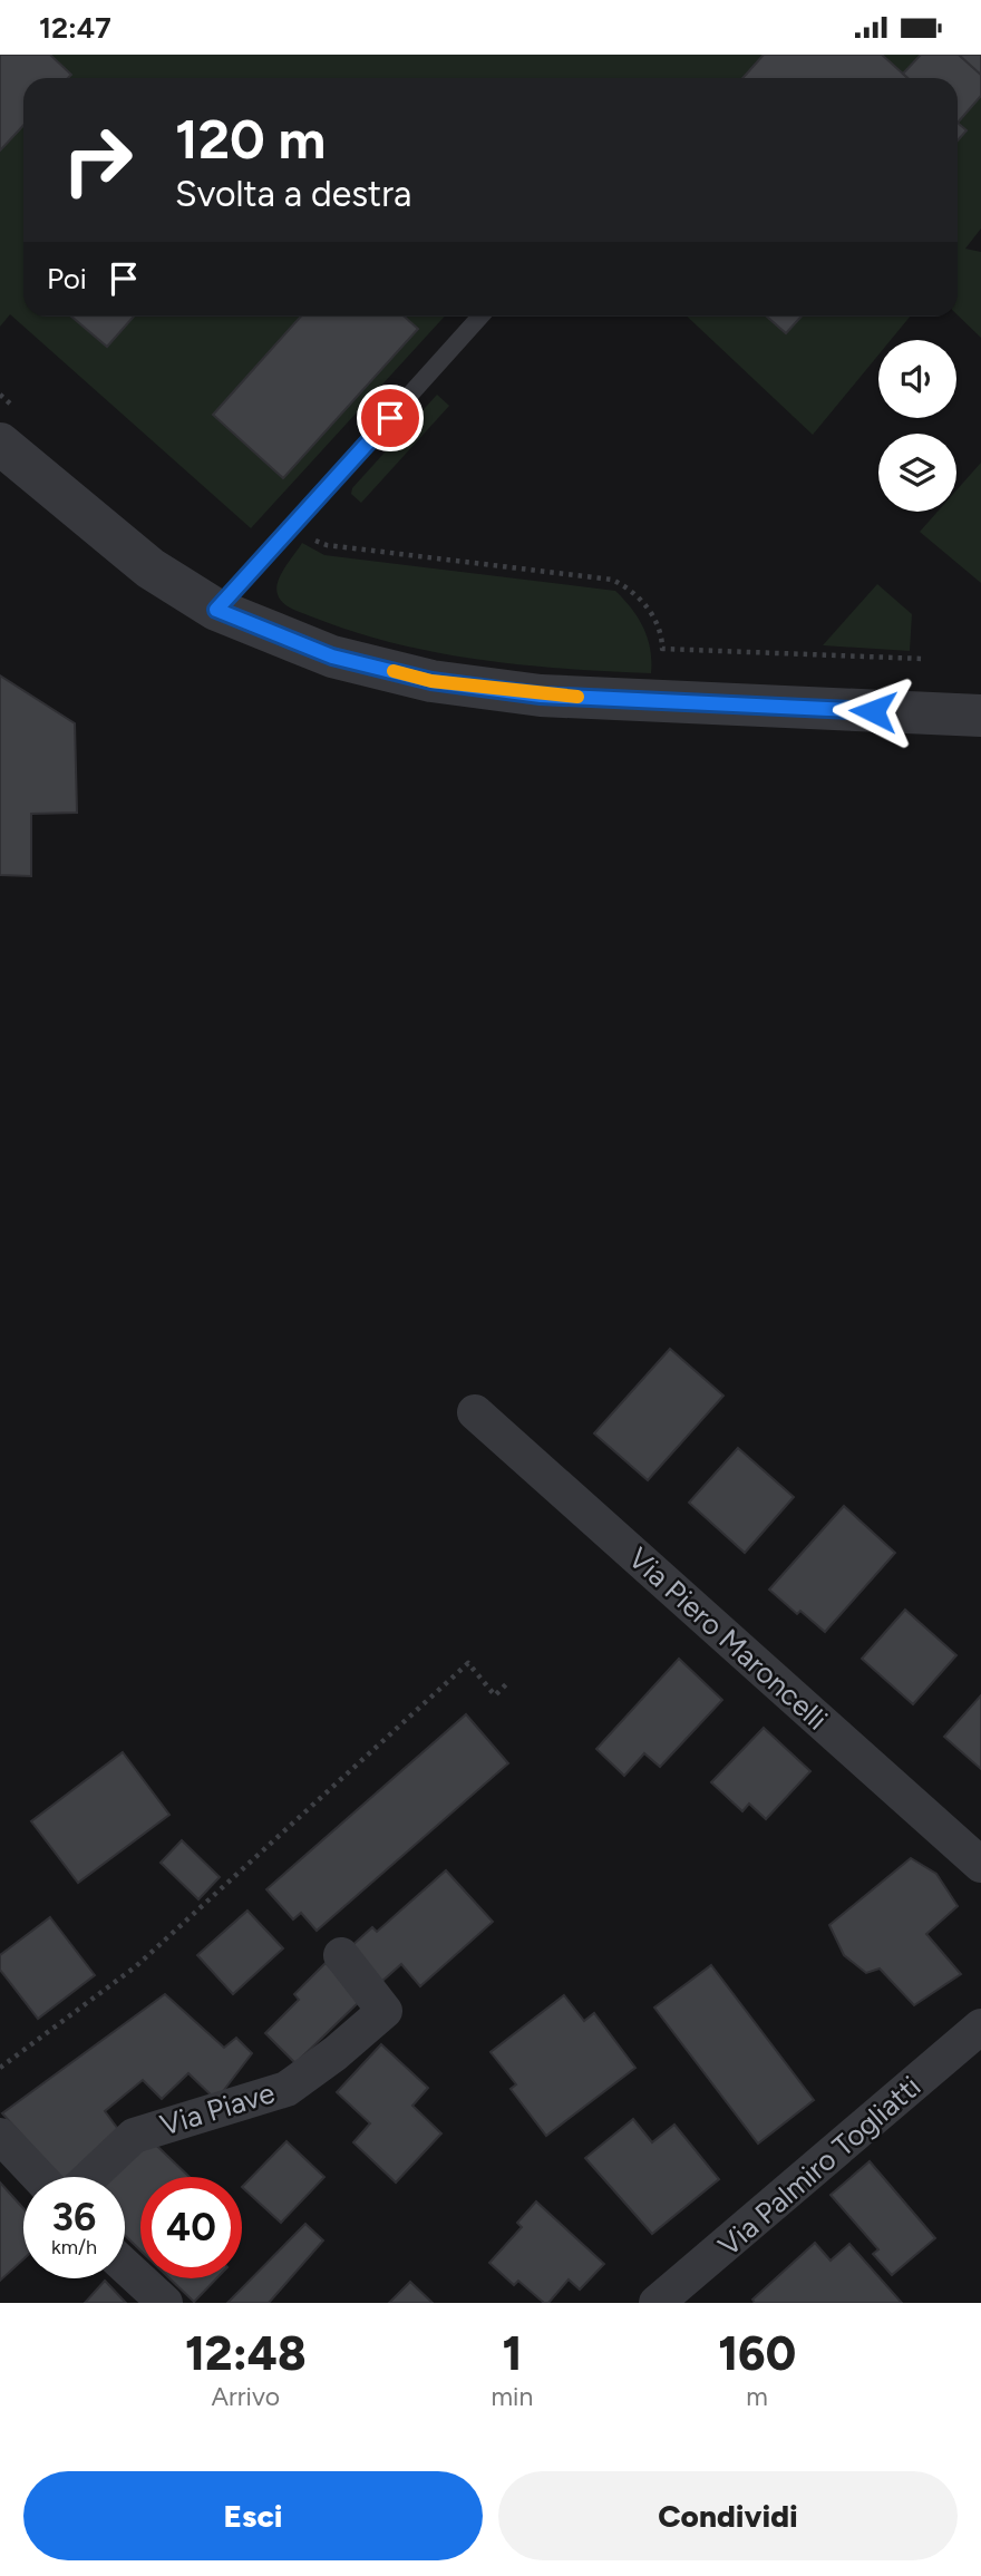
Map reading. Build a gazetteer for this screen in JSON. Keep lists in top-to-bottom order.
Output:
{
  "streets": {
    "street": ["Via Piero Maroncelli", "Via Piave", "Via Palmiro Togliatti"]
  },
  "page": {
    "status": "12:47",
    "turn": ["120 m", "Svolta a destra"],
    "then": "Poi",
    "speed": "36 km/h",
    "limit": "40",
    "eta": [
      "12:48",
      "Arrivo",
      "1",
      "min",
      "160",
      "m"
    ],
    "buttons": ["Esci", "Condividi"]
  }
}
